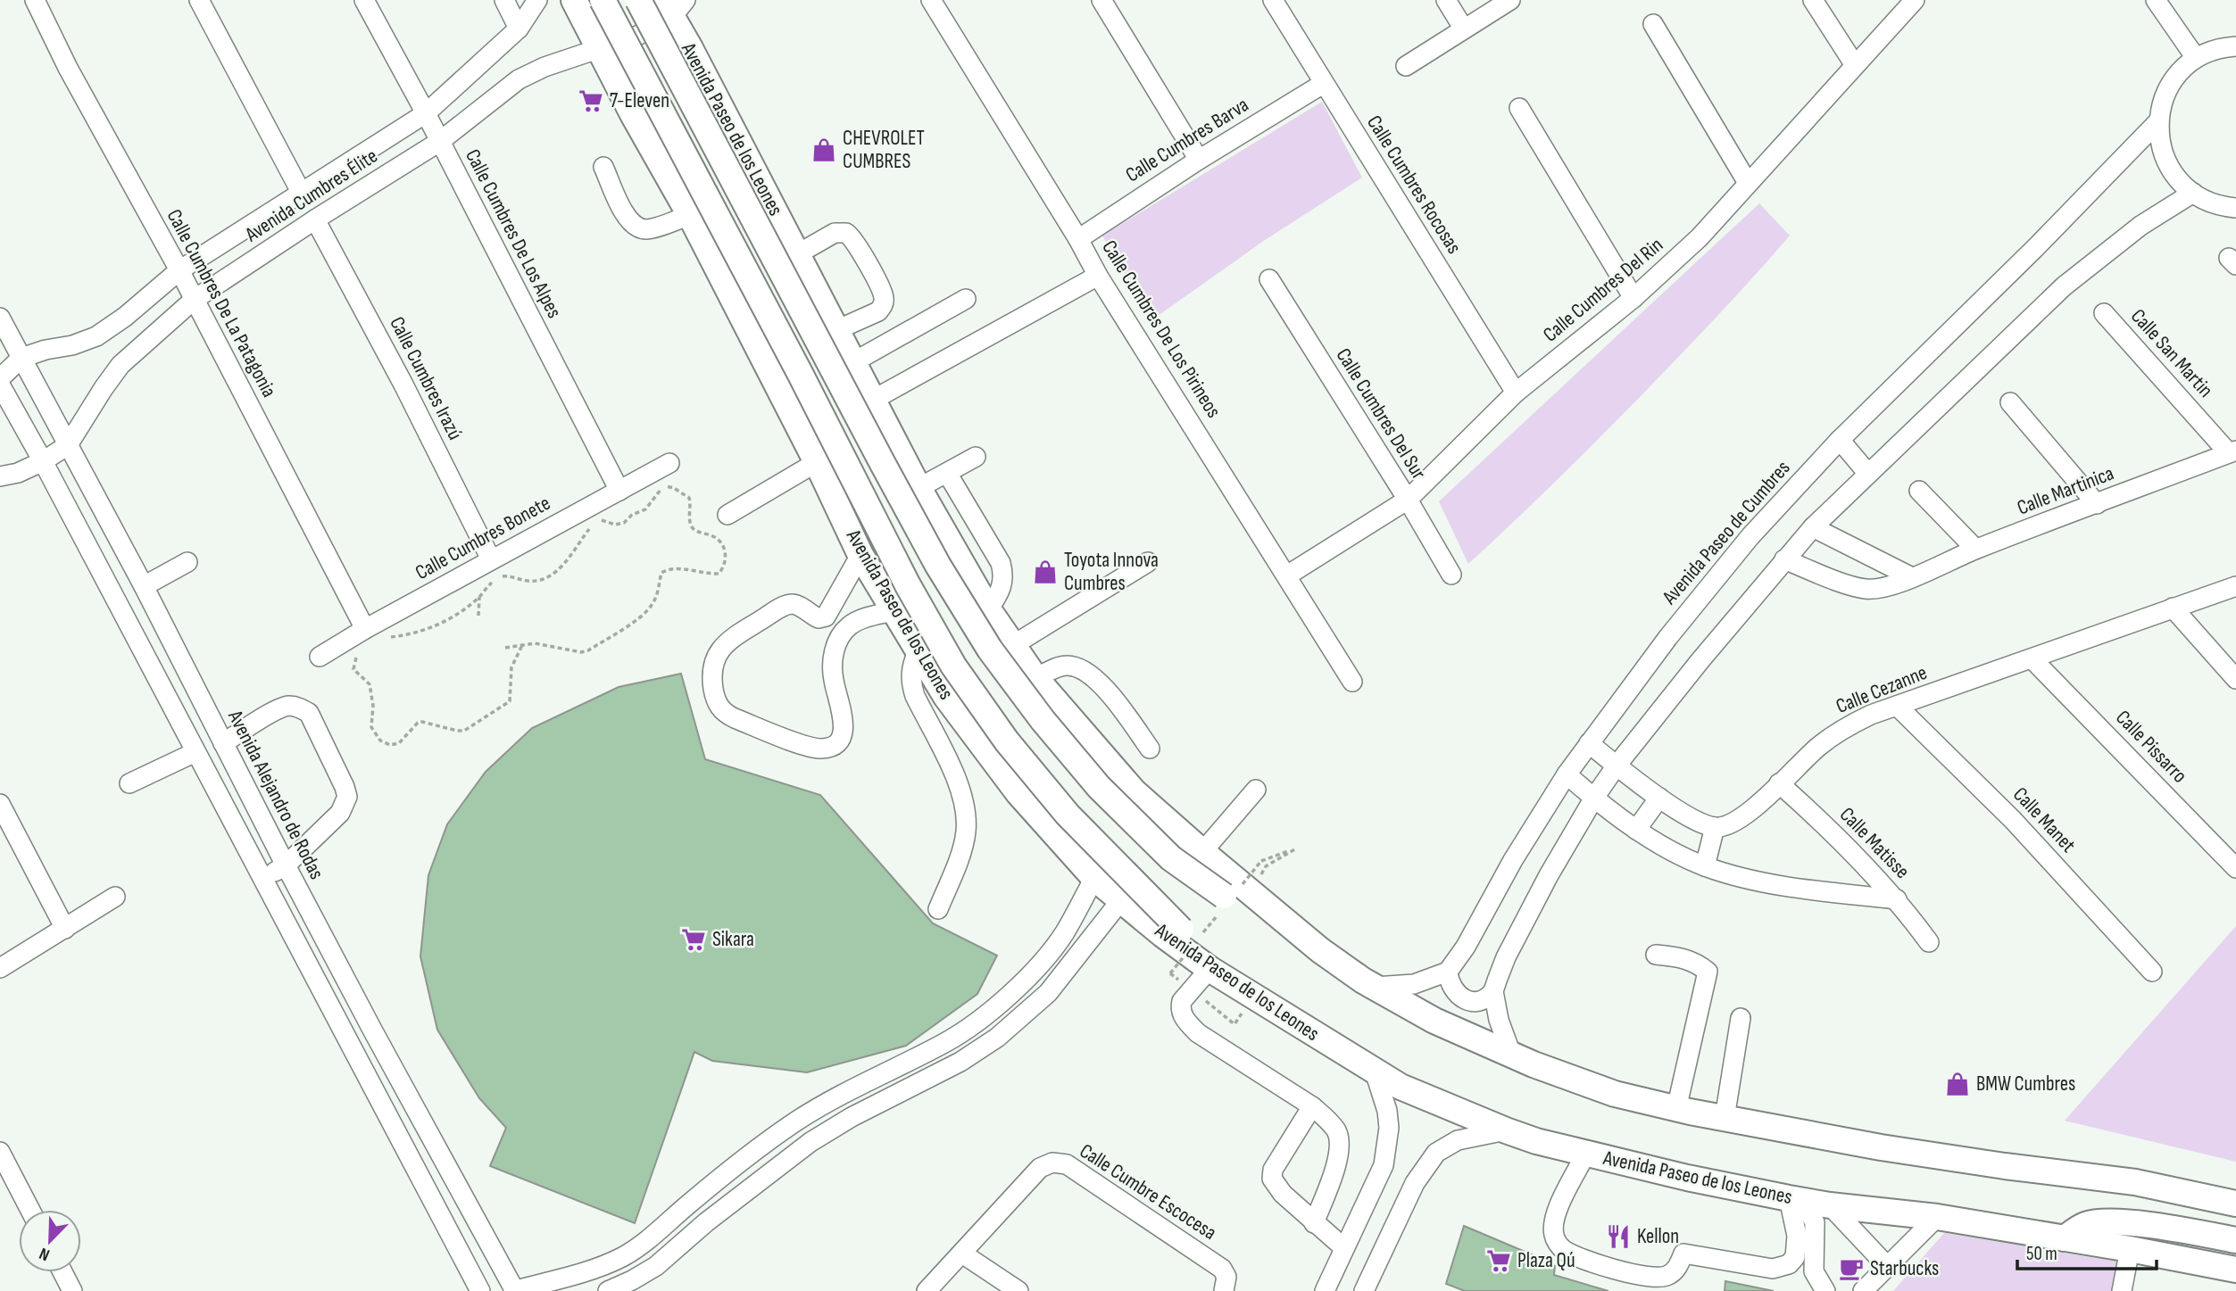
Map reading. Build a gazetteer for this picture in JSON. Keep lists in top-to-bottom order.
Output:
{
  "streets": {
    "main road": ["Avenida Paseo de los Leones"],
    "street": [
      "Calle Cumbres Barva",
      "Calle Cumbres Rocosas",
      "Avenida Cumbres Élite",
      "Calle Cumbres De Los Alpes",
      "Calle Cumbres Del Rin",
      "Calle Cumbres De La Patagonia",
      "Calle Cumbres De Los Pirineos",
      "Calle San Martin",
      "Calle Cumbres Irazú",
      "Calle Cumbres Del Sur",
      "Calle Martinica",
      "Avenida Paseo de Cumbres",
      "Calle Cumbres Bonete",
      "Calle Cezanne",
      "Calle Pissarro",
      "Avenida Alejandro de Rodas",
      "Calle Manet",
      "Calle Matisse",
      "Calle Cumbre Escocesa"
    ]
  },
  "crossings": [
    ["Avenida Paseo de los Leones", "Avenida Cumbres Élite"],
    ["Calle Cumbres Barva", "Calle Cumbres Rocosas"],
    ["Calle Cumbres Barva", "Calle Cumbres De Los Pirineos"],
    ["Calle Cumbres Rocosas", "Calle Cumbres Del Rin"],
    ["Avenida Cumbres Élite", "Calle Cumbres De Los Alpes"],
    ["Avenida Cumbres Élite", "Calle Cumbres De La Patagonia"],
    ["Avenida Cumbres Élite", "Calle Cumbres Irazú"],
    ["Avenida Cumbres Élite", "Avenida Alejandro de Rodas"],
    ["Calle Cumbres De Los Alpes", "Calle Cumbres Bonete"],
    ["Calle Cumbres Del Rin", "Calle Cumbres De Los Pirineos"],
    ["Calle Cumbres Del Rin", "Calle Cumbres Del Sur"],
    ["Calle Cumbres De La Patagonia", "Calle Cumbres Bonete"],
    ["Calle San Martin", "Calle Martinica"],
    ["Calle Cumbres Irazú", "Calle Cumbres Bonete"],
    ["Calle Cezanne", "Calle Pissarro"],
    ["Calle Cezanne", "Calle Manet"],
    ["Calle Cezanne", "Calle Matisse"]
  ],
  "places": {
    "supermarket": ["7-Eleven", "Sikara", "Plaza Qú"],
    "shop": ["CHEVROLET CUMBRES", "Toyota Innova Cumbres", "BMW Cumbres"],
    "restaurant": ["Kellon"],
    "cafe": ["Starbucks"]
  },
  "scale_bar": "50 m",
  "north": "bottom left"
}
